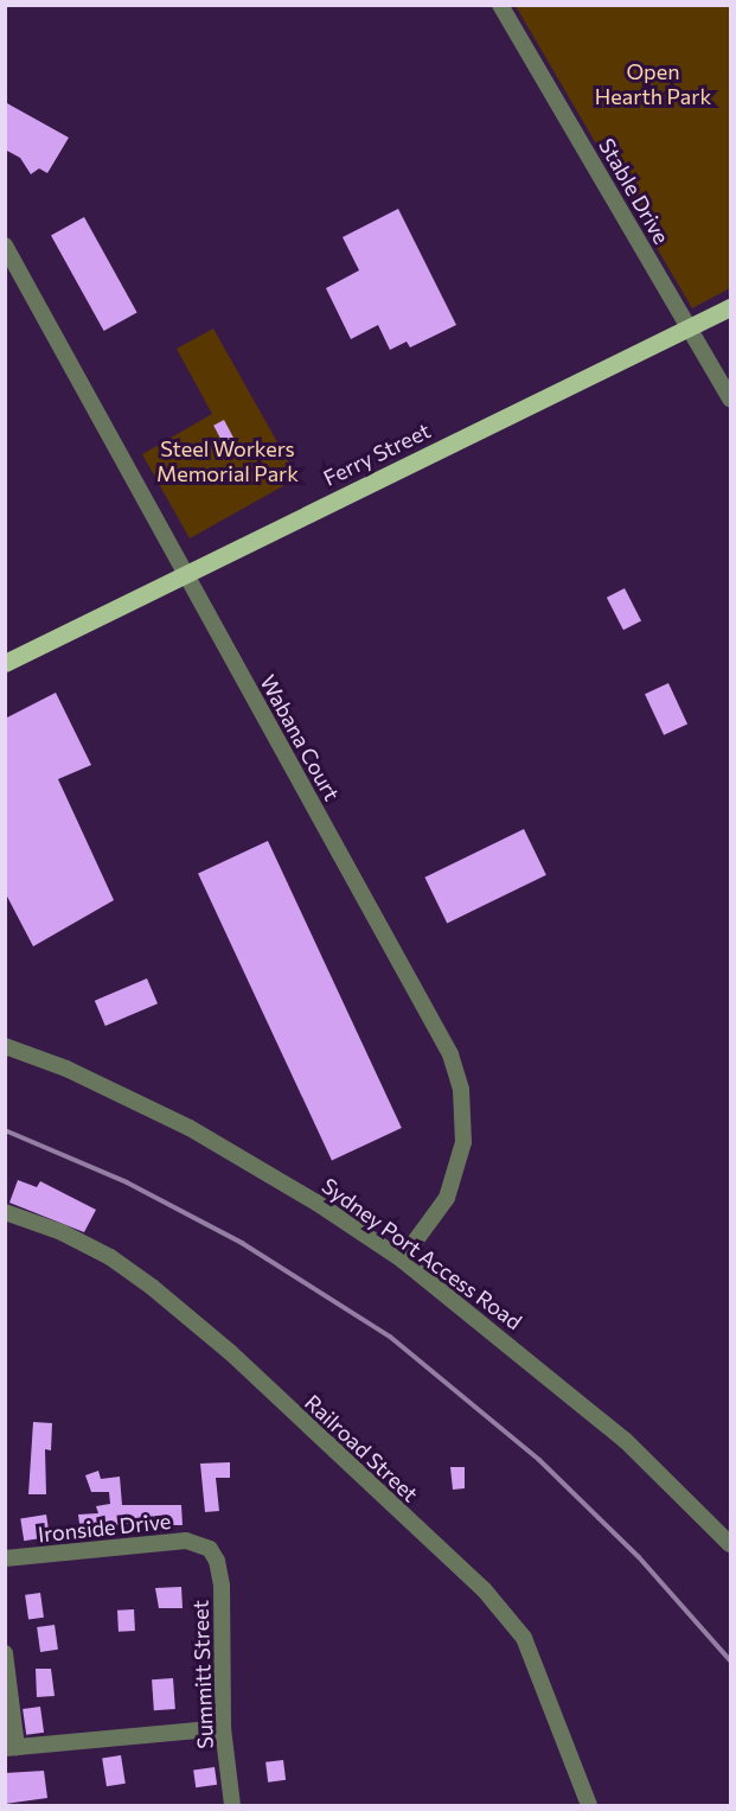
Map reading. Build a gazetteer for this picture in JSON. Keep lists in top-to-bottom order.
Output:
{
  "streets": {
    "main road": ["Ferry Street"],
    "street": [
      "Stable Drive",
      "Wabana Court",
      "Sydney Port Access Road",
      "Railroad Street",
      "Ironside Drive",
      "Summitt Street"
    ]
  },
  "crossings": [
    ["Stable Drive", "Ferry Street"],
    ["Ferry Street", "Wabana Court"],
    ["Wabana Court", "Sydney Port Access Road"],
    ["Ironside Drive", "Summitt Street"]
  ],
  "parks": ["Open Hearth Park", "Steel Workers Memorial Park"]
}
